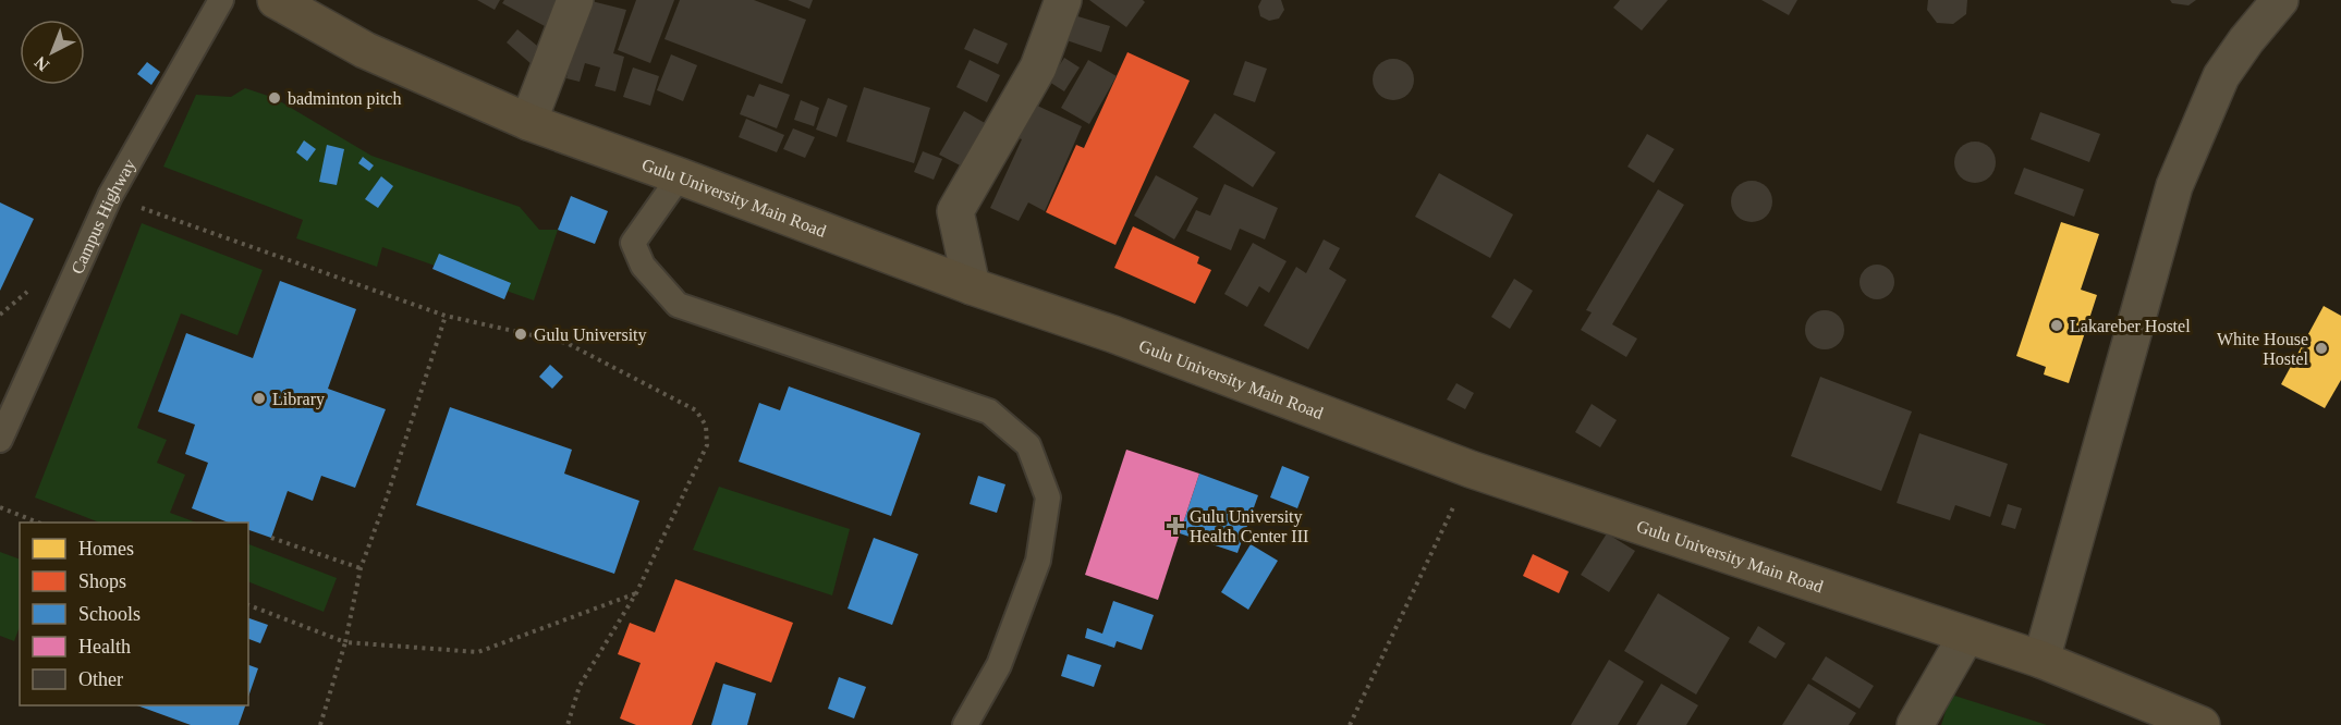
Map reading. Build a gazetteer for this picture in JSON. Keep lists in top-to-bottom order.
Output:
{
  "streets": {
    "street": ["Gulu University Main Road"],
    "lane": ["Campus Highway"]
  },
  "places": {
    "other": [
      "badminton pitch",
      "Lakareber Hostel",
      "Gulu University",
      "White House Hostel",
      "Library"
    ],
    "health": ["Gulu University Health Center III"]
  },
  "legend": [
    "Homes",
    "Shops",
    "Schools",
    "Health",
    "Other"
  ],
  "north": "bottom left"
}
